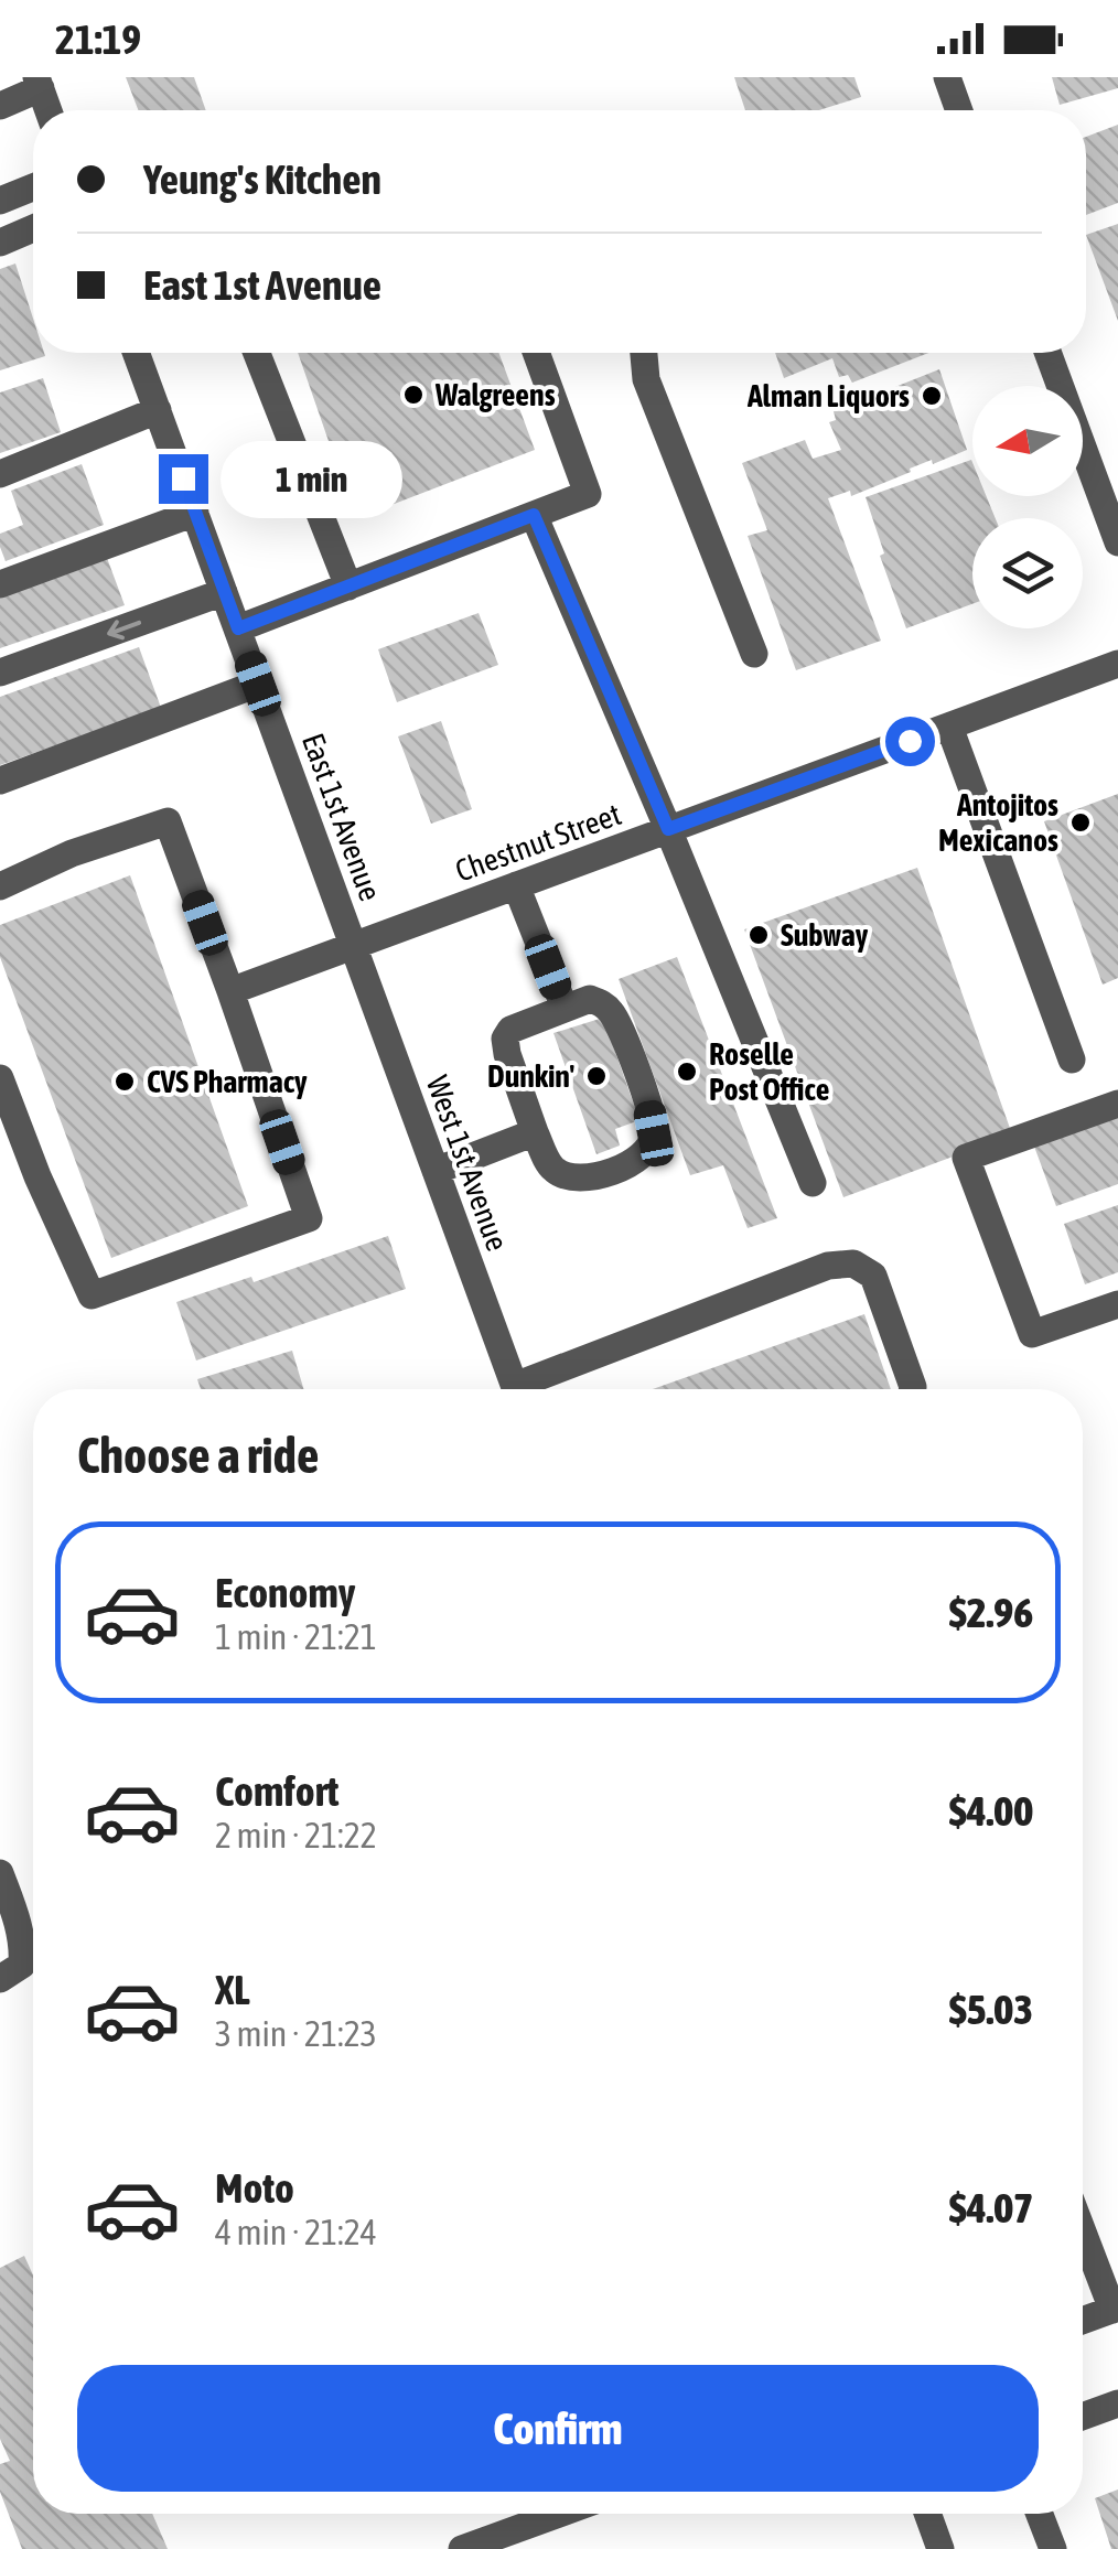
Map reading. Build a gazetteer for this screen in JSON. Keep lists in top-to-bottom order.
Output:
{
  "streets": {
    "street": ["East 1st Avenue", "Chestnut Street", "West 1st Avenue"]
  },
  "crossings": [
    ["East 1st Avenue", "Chestnut Street"],
    ["East 1st Avenue", "West 1st Avenue"],
    ["Chestnut Street", "West 1st Avenue"]
  ],
  "places": [
    "Walgreens",
    "Alman Liquors",
    "Antojitos Mexicanos",
    "Subway",
    "Roselle Post Office",
    "Dunkin'",
    "CVS Pharmacy"
  ],
  "north": "left",
  "page": {
    "status": "21:19",
    "banner": ["Yeung's Kitchen", "East 1st Avenue"],
    "bubble": "1 min",
    "heading": "Choose a ride",
    "list": [
      {
        "name": "Economy",
        "note": "1 min · 21:21",
        "value": "$2.96"
      },
      {
        "name": "Comfort",
        "note": "2 min · 21:22",
        "value": "$4.00"
      },
      {
        "name": "XL",
        "note": "3 min · 21:23",
        "value": "$5.03"
      },
      {
        "name": "Moto",
        "note": "4 min · 21:24",
        "value": "$4.07"
      }
    ],
    "buttons": "Confirm"
  }
}
